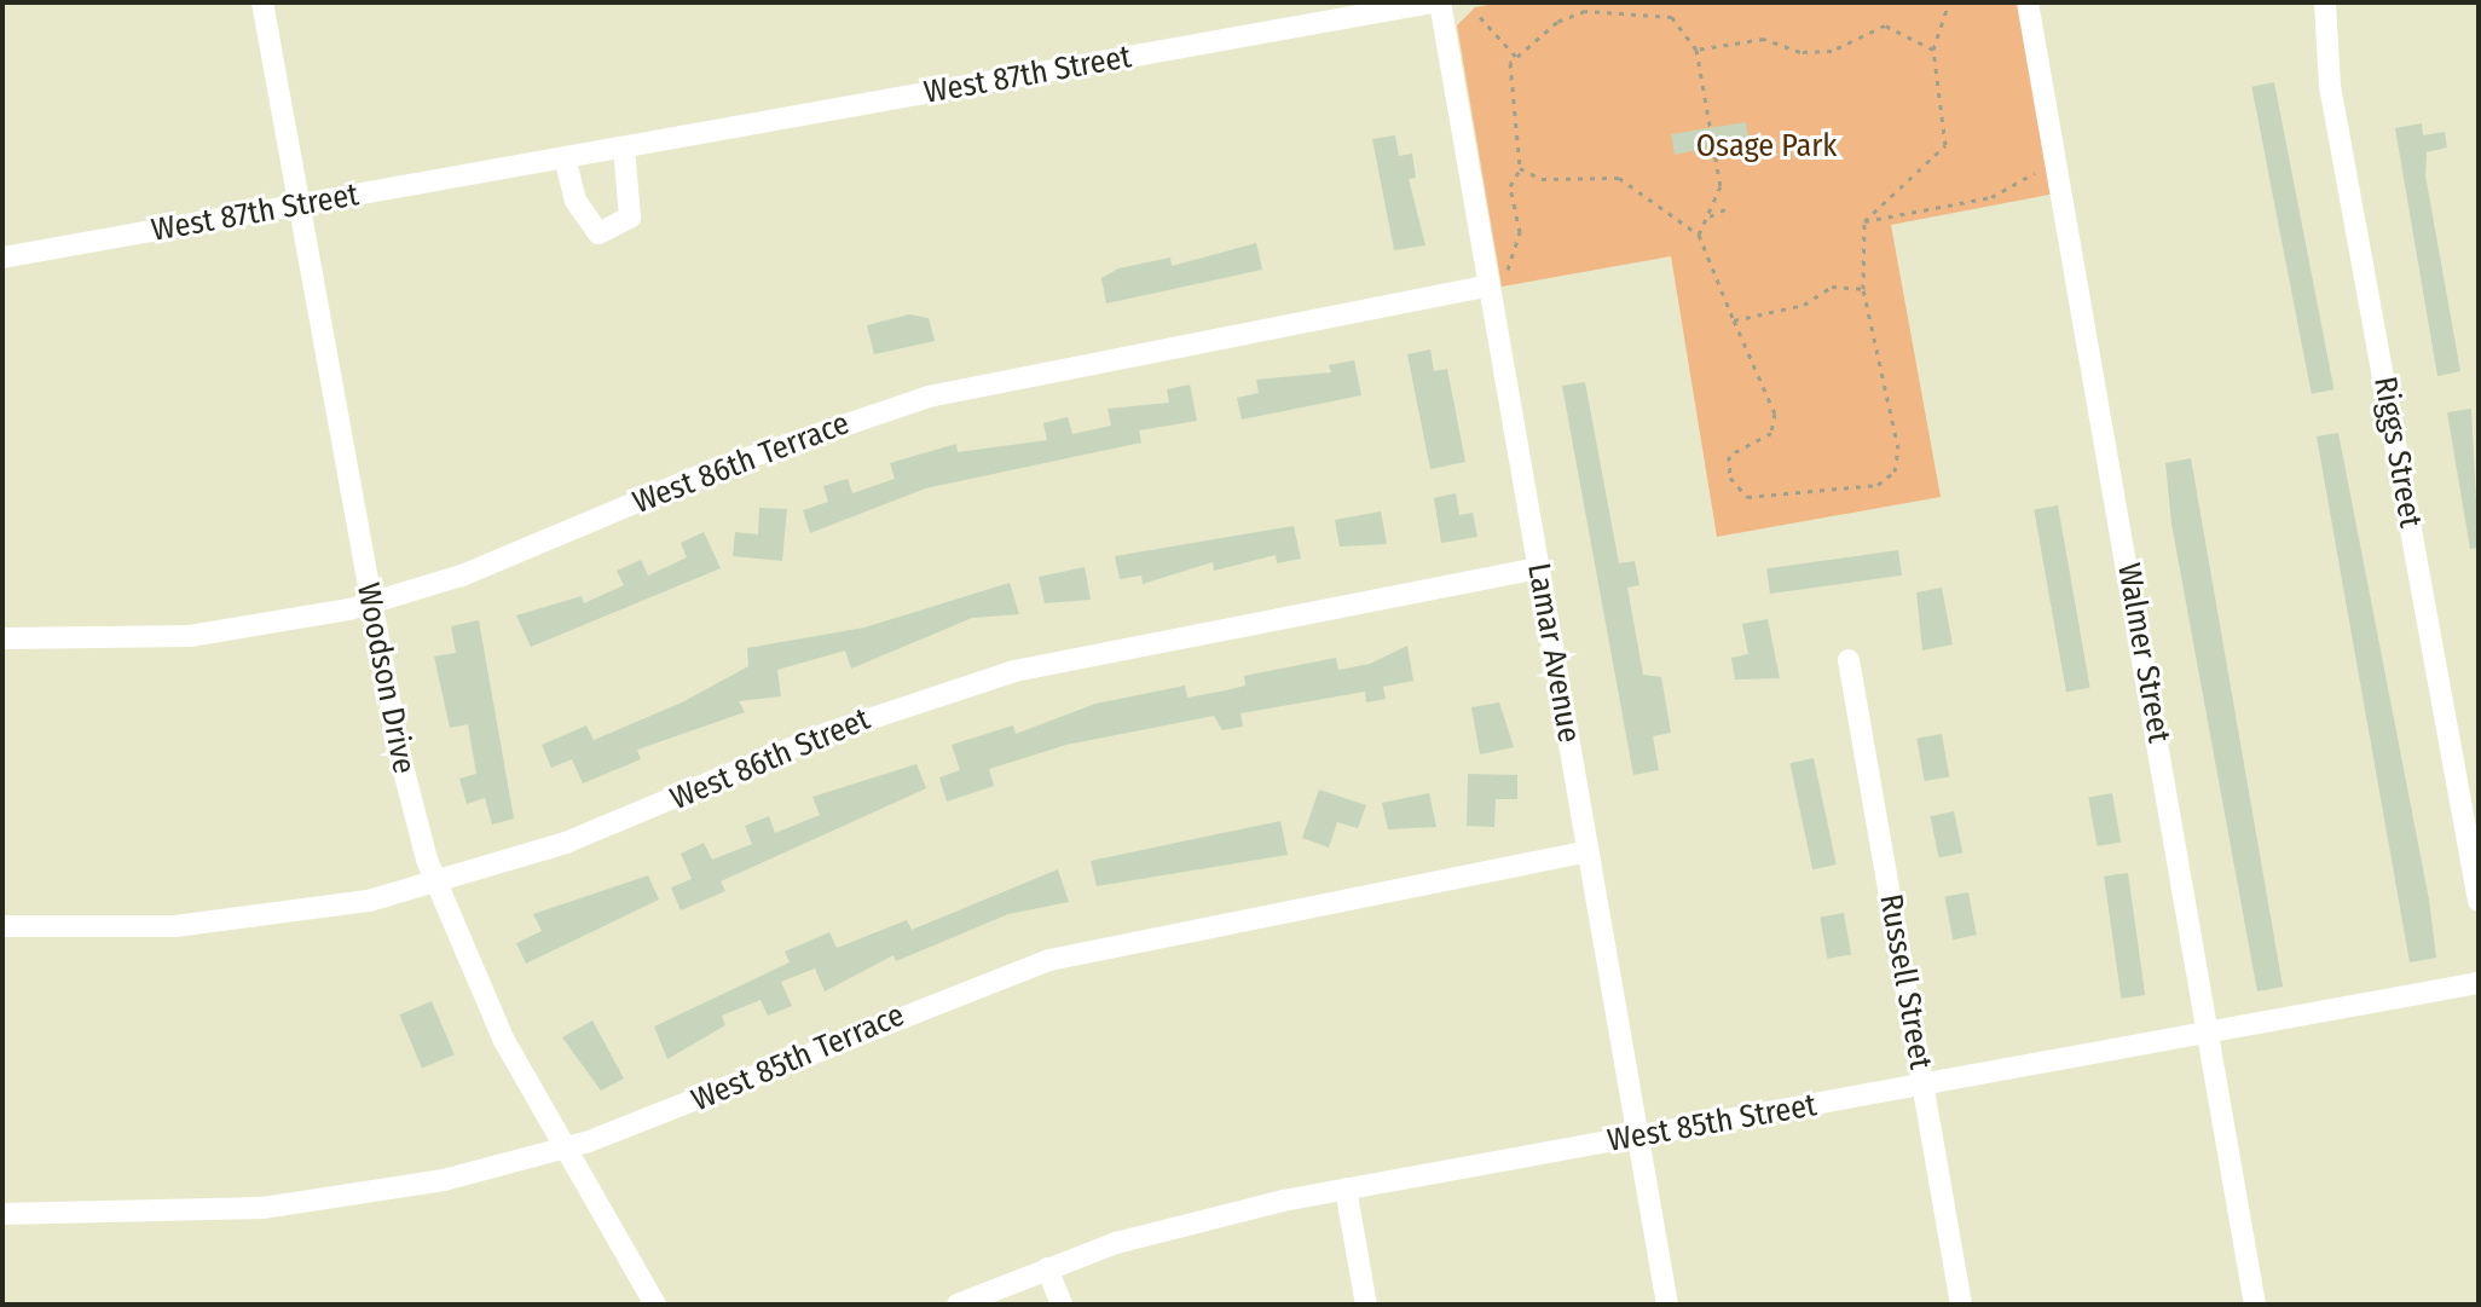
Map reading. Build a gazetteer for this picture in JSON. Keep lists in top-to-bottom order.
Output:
{
  "streets": {
    "street": [
      "West 87th Street",
      "Riggs Street",
      "West 86th Terrace",
      "Lamar Avenue",
      "Walmer Street",
      "Woodson Drive",
      "West 86th Street",
      "Russell Street",
      "West 85th Terrace",
      "West 85th Street"
    ]
  },
  "crossings": [
    ["West 87th Street", "Lamar Avenue"],
    ["West 87th Street", "Woodson Drive"],
    ["West 86th Terrace", "Lamar Avenue"],
    ["West 86th Terrace", "Woodson Drive"],
    ["Lamar Avenue", "West 86th Street"],
    ["Lamar Avenue", "West 85th Terrace"],
    ["Lamar Avenue", "West 85th Street"],
    ["Walmer Street", "West 85th Street"],
    ["Woodson Drive", "West 86th Street"],
    ["Woodson Drive", "West 85th Terrace"],
    ["Russell Street", "West 85th Street"]
  ],
  "parks": ["Osage Park"]
}
